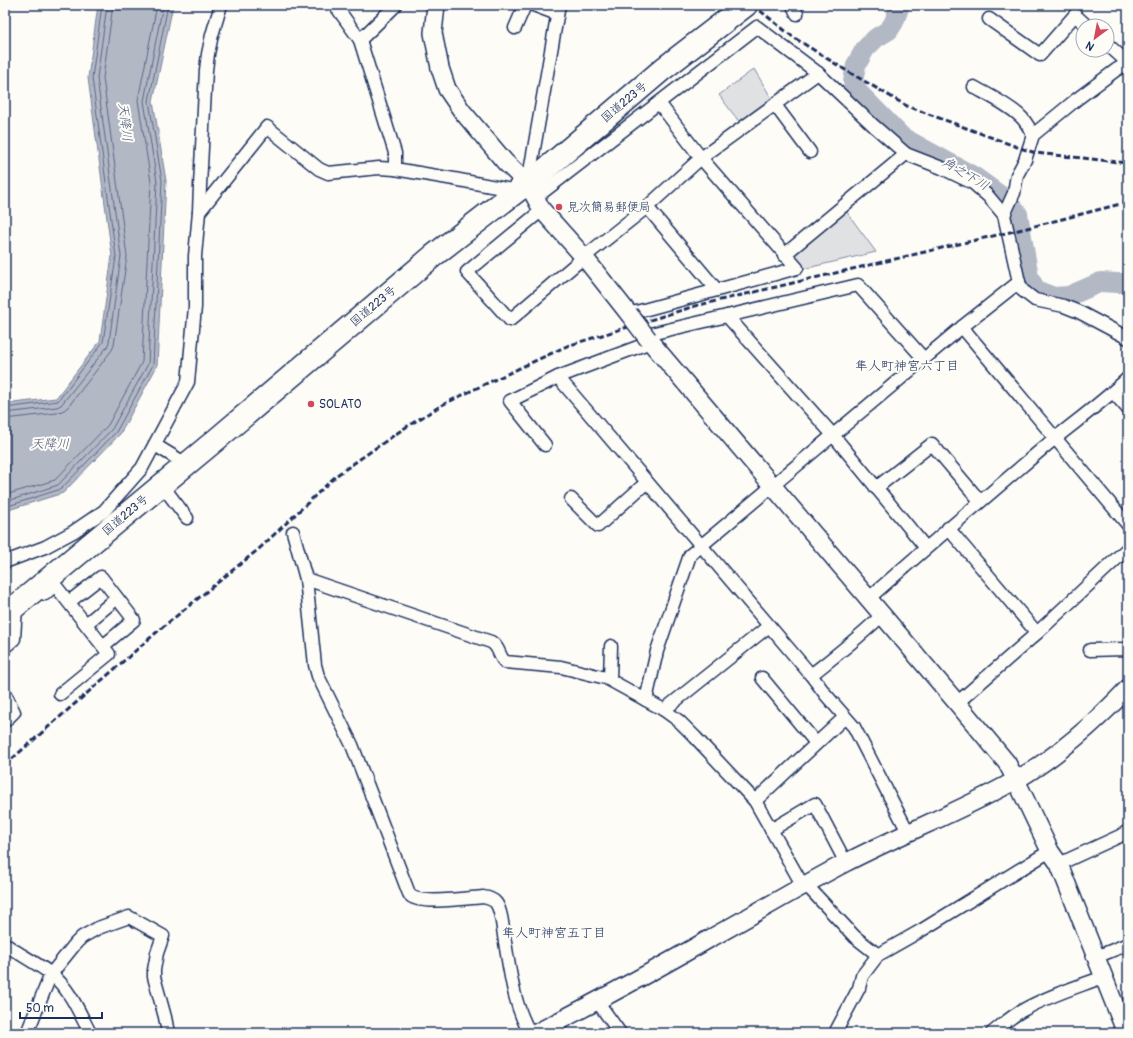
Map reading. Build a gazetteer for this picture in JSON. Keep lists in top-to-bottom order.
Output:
{
  "streets": {
    "highway": ["国道223号"]
  },
  "districts": ["隼人町神宮六丁目", "隼人町神宮五丁目"],
  "water": ["天降川", "角之下川"],
  "places": ["見次簡易郵便局", "SOLATO"],
  "scale_bar": "50 m",
  "north": "bottom left"
}
